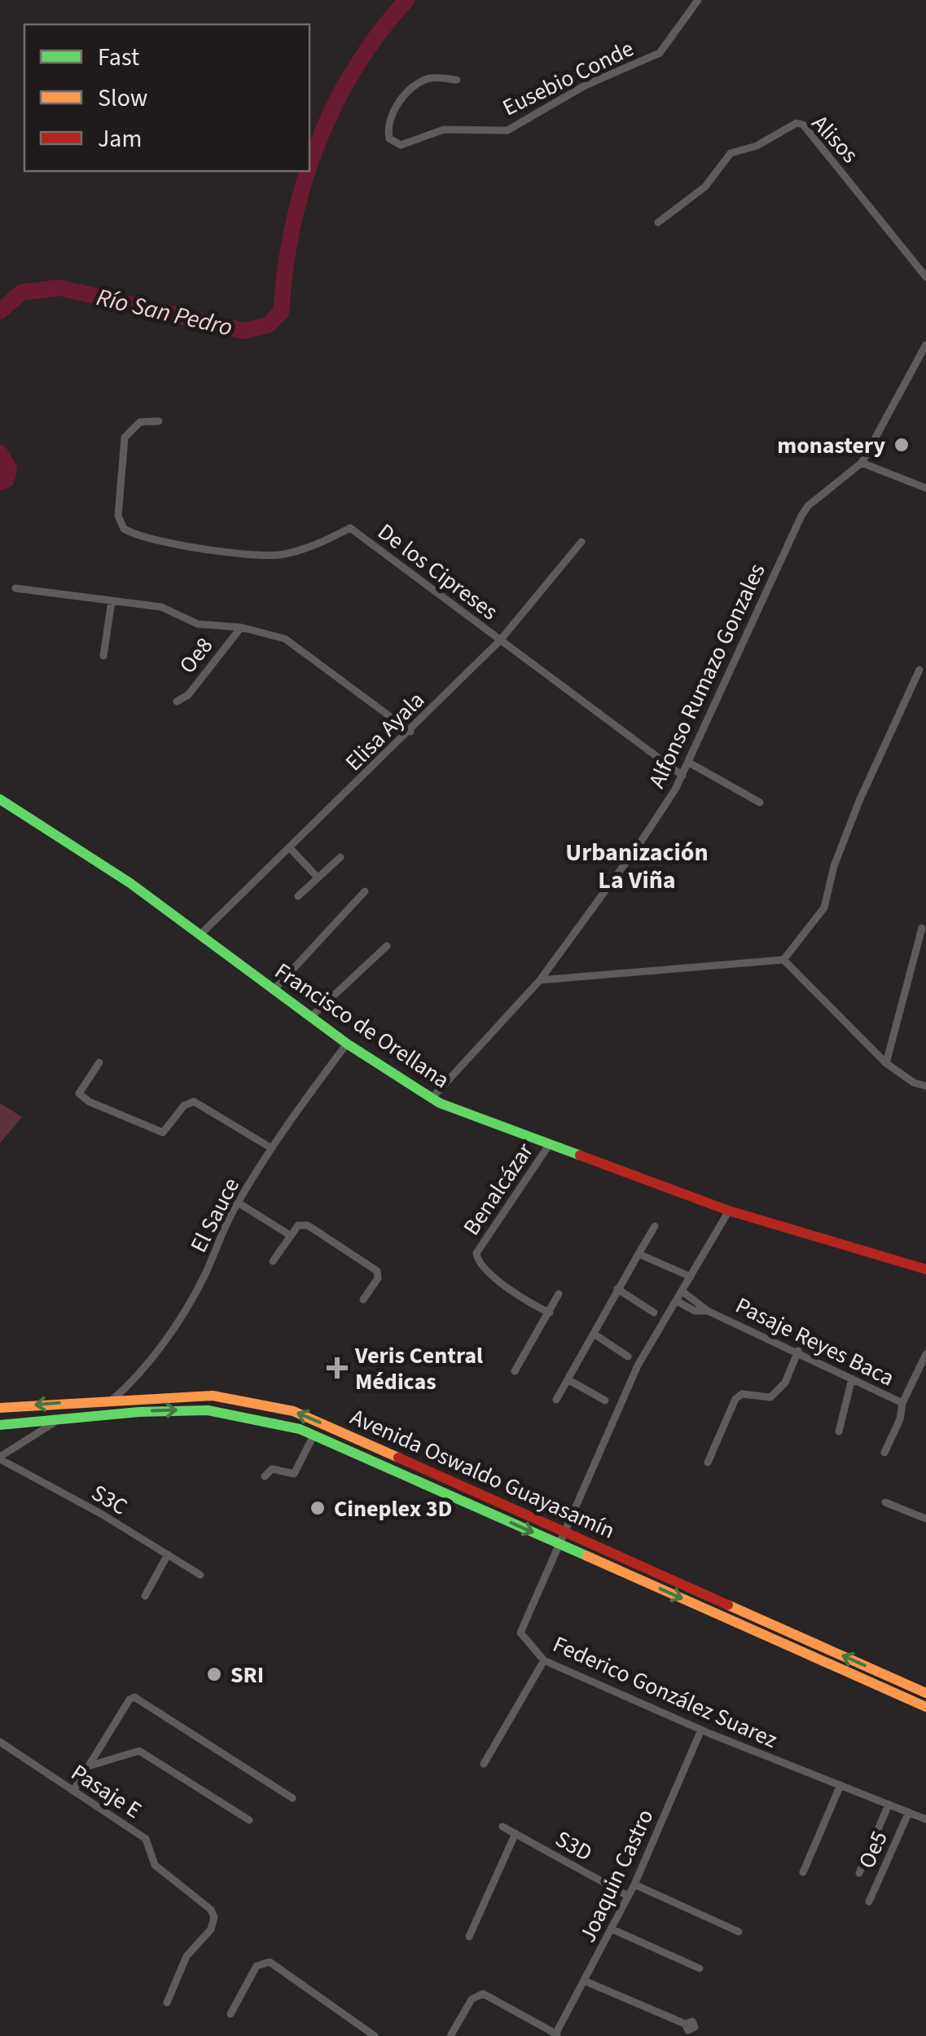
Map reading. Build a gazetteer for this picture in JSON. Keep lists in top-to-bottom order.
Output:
{
  "streets": {
    "main road": ["Francisco de Orellana", "Avenida Oswaldo Guayasamín"],
    "street": [
      "Eusebio Conde",
      "Alisos",
      "De los Cipreses",
      "Oe8",
      "Alfonso Rumazo Gonzales",
      "Elisa Ayala",
      "Benalcázar",
      "El Sauce",
      "Pasaje Reyes Baca",
      "S3C",
      "Federico González Suarez",
      "Pasaje E",
      "S3D",
      "Oe5",
      "Joaquin Castro"
    ]
  },
  "crossings": [
    ["De los Cipreses", "Alfonso Rumazo Gonzales"],
    ["De los Cipreses", "Elisa Ayala"],
    ["Alfonso Rumazo Gonzales", "Francisco de Orellana"],
    ["Elisa Ayala", "Francisco de Orellana"],
    ["Francisco de Orellana", "Benalcázar"],
    ["Francisco de Orellana", "El Sauce"],
    ["Francisco de Orellana", "Federico González Suarez"],
    ["El Sauce", "Avenida Oswaldo Guayasamín"],
    ["Pasaje Reyes Baca", "Federico González Suarez"],
    ["Avenida Oswaldo Guayasamín", "Federico González Suarez"],
    ["Federico González Suarez", "Oe5"],
    ["Federico González Suarez", "Joaquin Castro"],
    ["S3D", "Joaquin Castro"]
  ],
  "districts": ["Urbanización La Viña"],
  "water": ["Río San Pedro"],
  "places": {
    "other": ["monastery", "Cineplex 3D", "SRI"],
    "health": ["Veris Central Médicas"]
  },
  "legend": ["Fast", "Slow", "Jam"]
}
